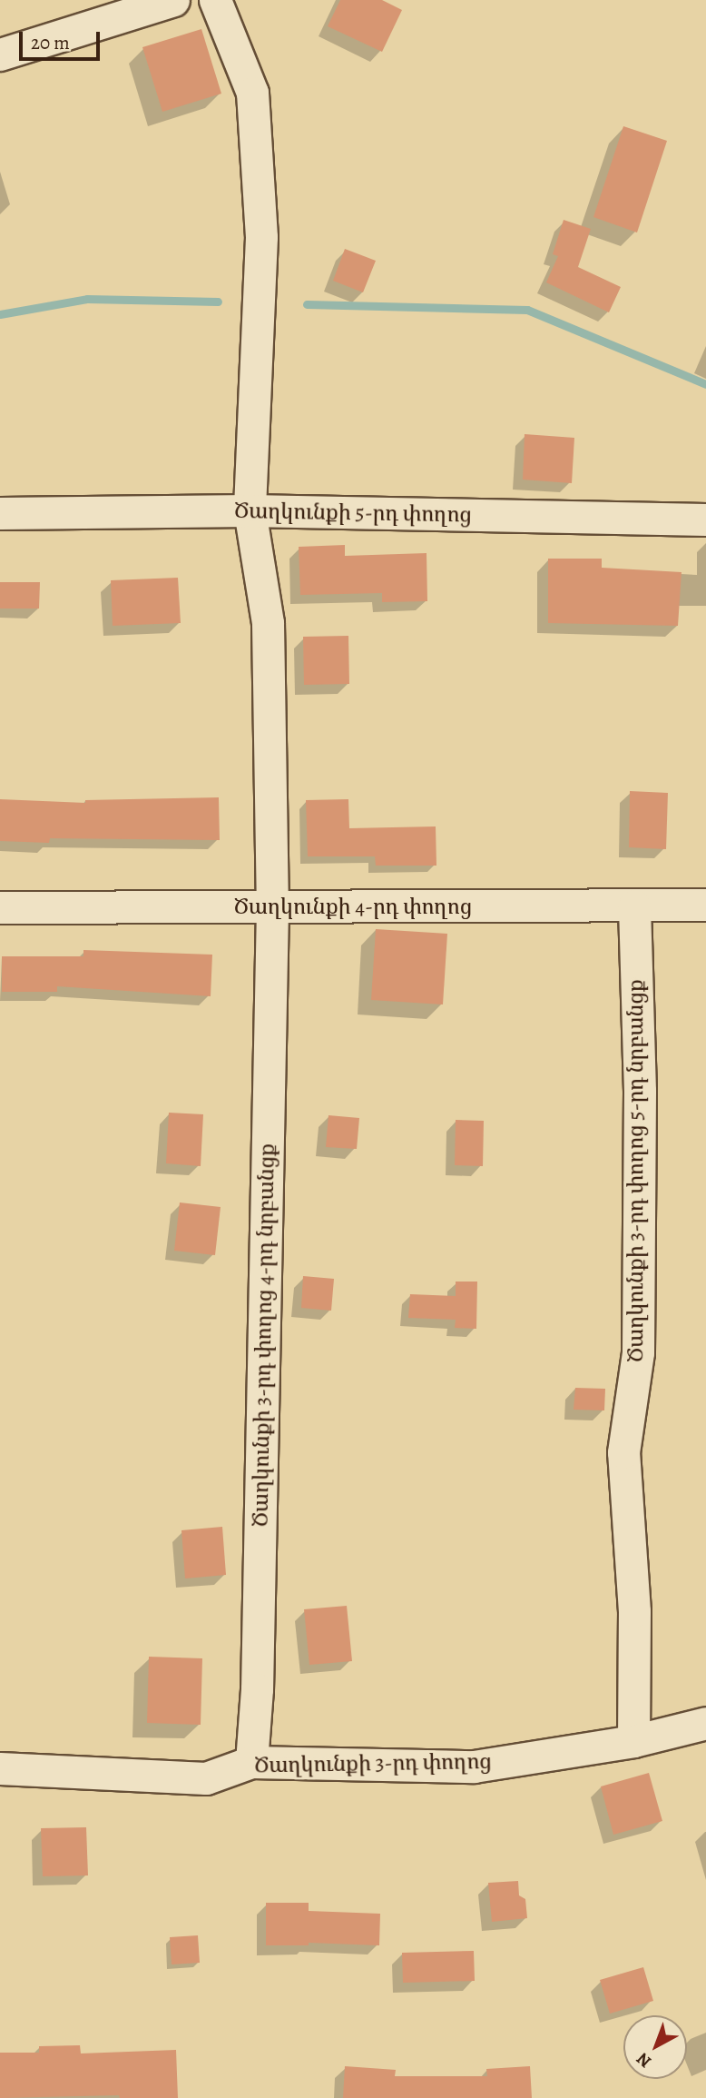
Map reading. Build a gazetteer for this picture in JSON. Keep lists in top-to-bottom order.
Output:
{
  "streets": {
    "street": [
      "Ծաղկունքի 5-րդ փողոց",
      "Ծաղկունքի 4-րդ փողոց",
      "Ծաղկունքի 3-րդ փողոց 5-րդ նրբանցք",
      "Ծաղկունքի 3-րդ փողոց 4-րդ նրբանցք",
      "Ծաղկունքի 3-րդ փողոց"
    ]
  },
  "crossings": [
    ["Ծաղկունքի 5-րդ փողոց", "Ծաղկունքի 3-րդ փողոց 4-րդ նրբանցք"],
    ["Ծաղկունքի 4-րդ փողոց", "Ծաղկունքի 3-րդ փողոց 5-րդ նրբանցք"],
    ["Ծաղկունքի 4-րդ փողոց", "Ծաղկունքի 3-րդ փողոց 4-րդ նրբանցք"],
    ["Ծաղկունքի 3-րդ փողոց 5-րդ նրբանցք", "Ծաղկունքի 3-րդ փողոց"],
    ["Ծաղկունքի 3-րդ փողոց 4-րդ նրբանցք", "Ծաղկունքի 3-րդ փողոց"]
  ],
  "scale_bar": "20 m",
  "north": "bottom left"
}
